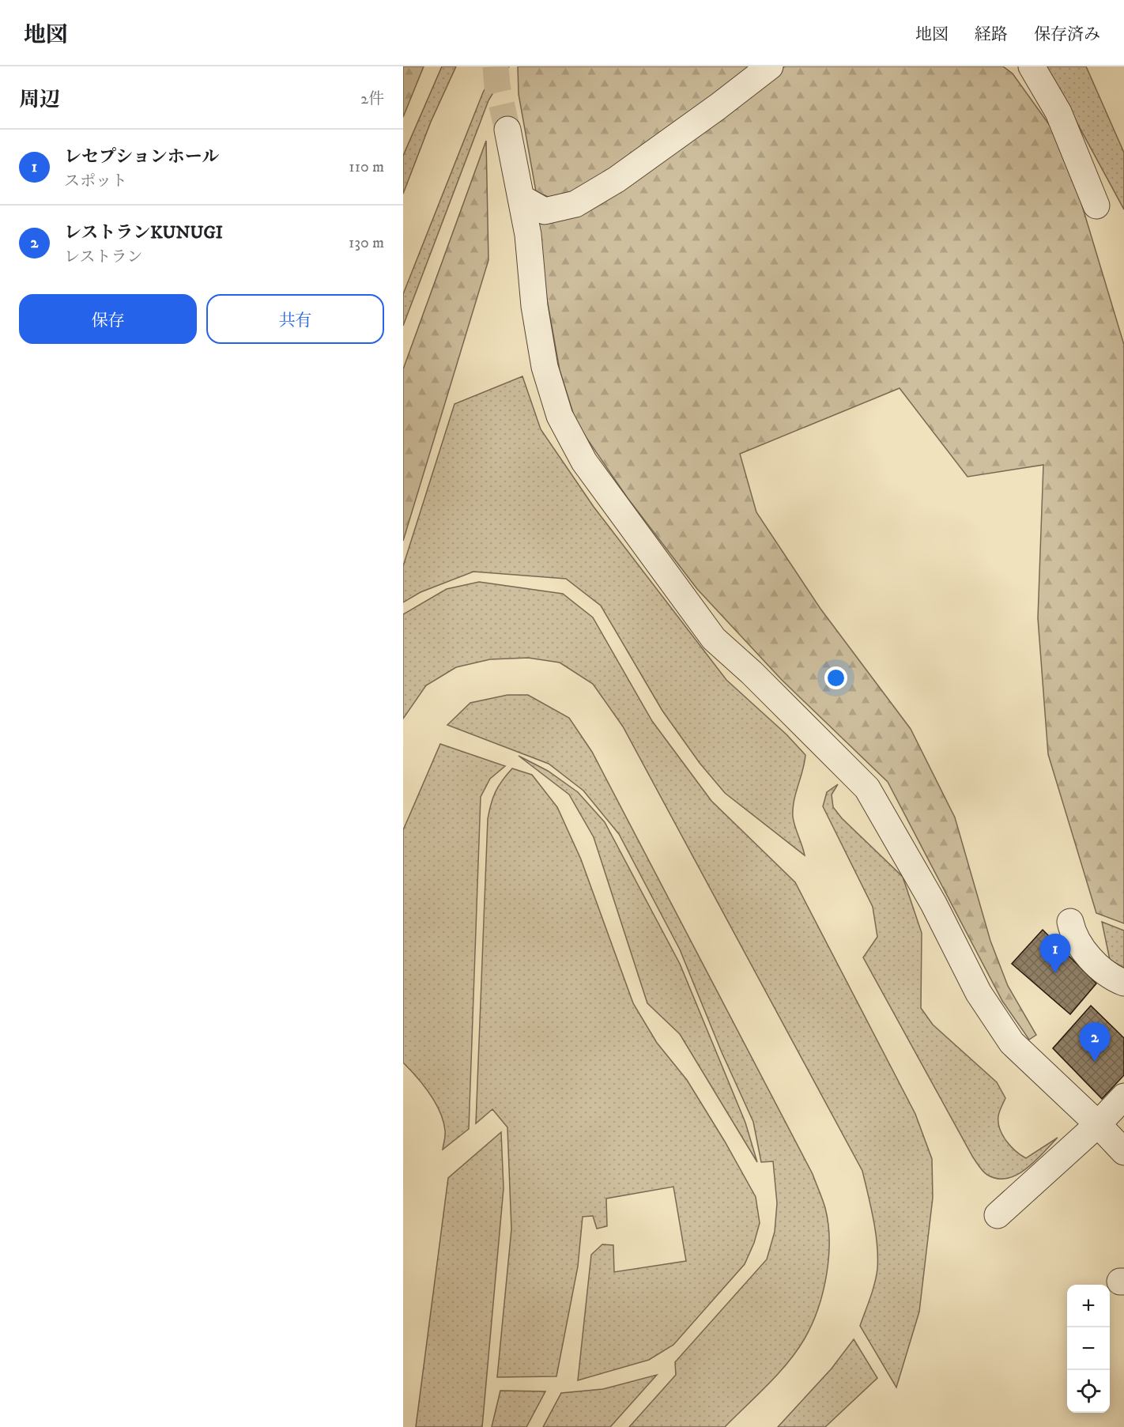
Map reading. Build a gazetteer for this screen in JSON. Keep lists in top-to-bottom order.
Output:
{
  "page": {
    "header": "地図",
    "nav": ["地図", "経路", "保存済み"],
    "heading": ["周辺", "2件"],
    "list": [
      {
        "mark": "1",
        "name": "レセプションホール",
        "note": "スポット",
        "value": "110 m"
      },
      {
        "mark": "2",
        "name": "レストランKUNUGI",
        "note": "レストラン",
        "value": "130 m"
      }
    ],
    "buttons": ["保存", "共有"],
    "pins": ["1", "2"],
    "map_buttons": ["+", "−"]
  }
}
